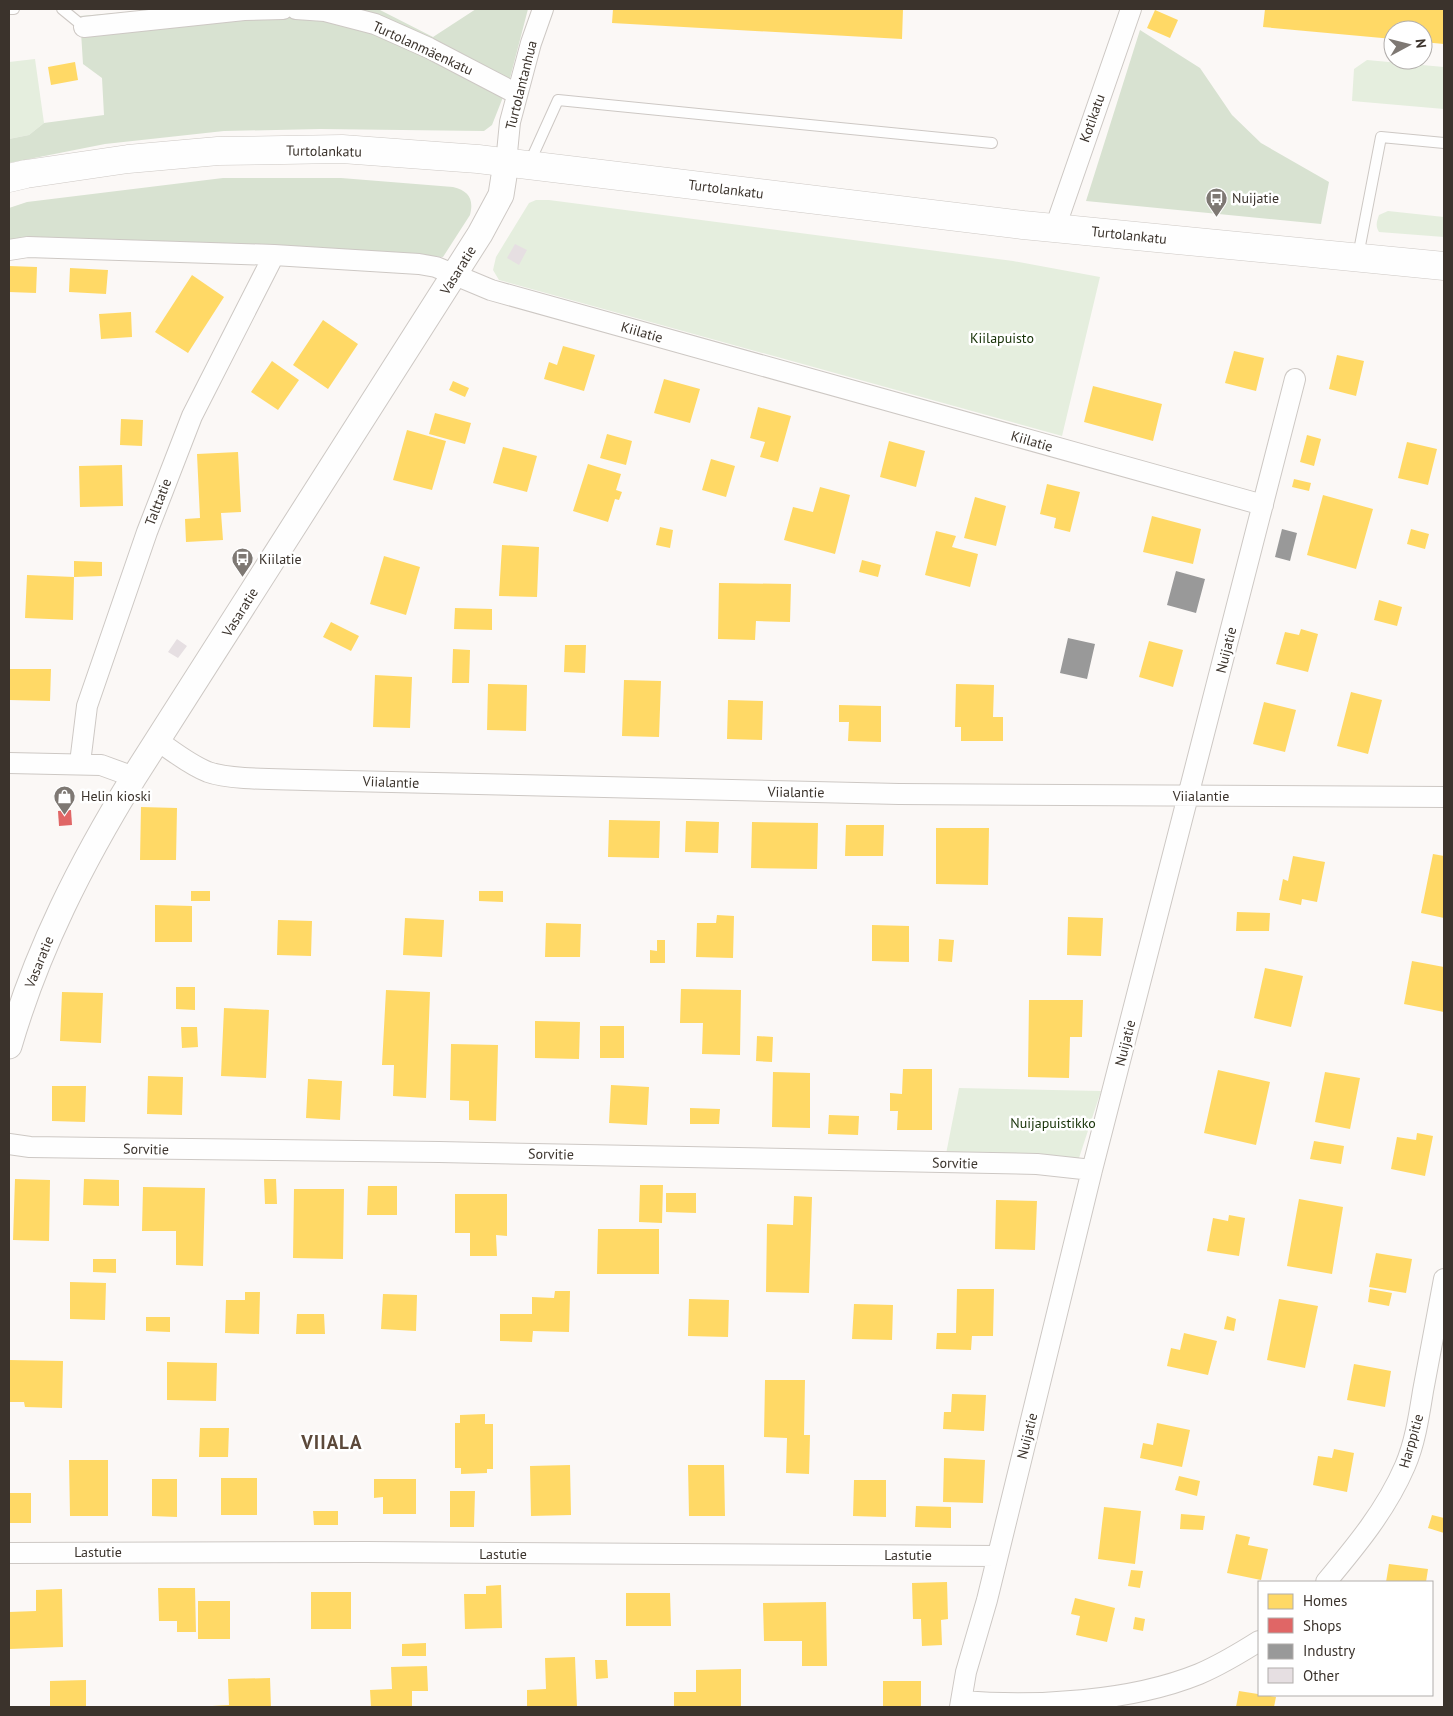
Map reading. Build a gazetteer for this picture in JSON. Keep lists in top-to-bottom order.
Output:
{
  "streets": {
    "main road": ["Turtolankatu"],
    "street": [
      "Turtolanmäenkatu",
      "Turtolantanhua",
      "Kotikatu",
      "Vasaratie",
      "Kiilatie",
      "Talttatie",
      "Nuijatie",
      "Viialantie",
      "Sorvitie",
      "Harppitie",
      "Lastutie"
    ]
  },
  "crossings": [
    ["Turtolanmäenkatu", "Turtolantanhua"],
    ["Turtolantanhua", "Turtolankatu"],
    ["Turtolantanhua", "Vasaratie"],
    ["Kotikatu", "Turtolankatu"],
    ["Turtolankatu", "Vasaratie"],
    ["Vasaratie", "Kiilatie"],
    ["Vasaratie", "Viialantie"],
    ["Kiilatie", "Talttatie"],
    ["Kiilatie", "Nuijatie"],
    ["Nuijatie", "Viialantie"],
    ["Nuijatie", "Sorvitie"],
    ["Nuijatie", "Lastutie"]
  ],
  "districts": ["VIIALA"],
  "parks": ["Kiilapuisto", "Nuijapuistikko"],
  "places": {
    "bus stop": ["Nuijatie", "Kiilatie"],
    "shop": ["Helin kioski"]
  },
  "legend": [
    "Homes",
    "Shops",
    "Industry",
    "Other"
  ],
  "north": "right"
}
